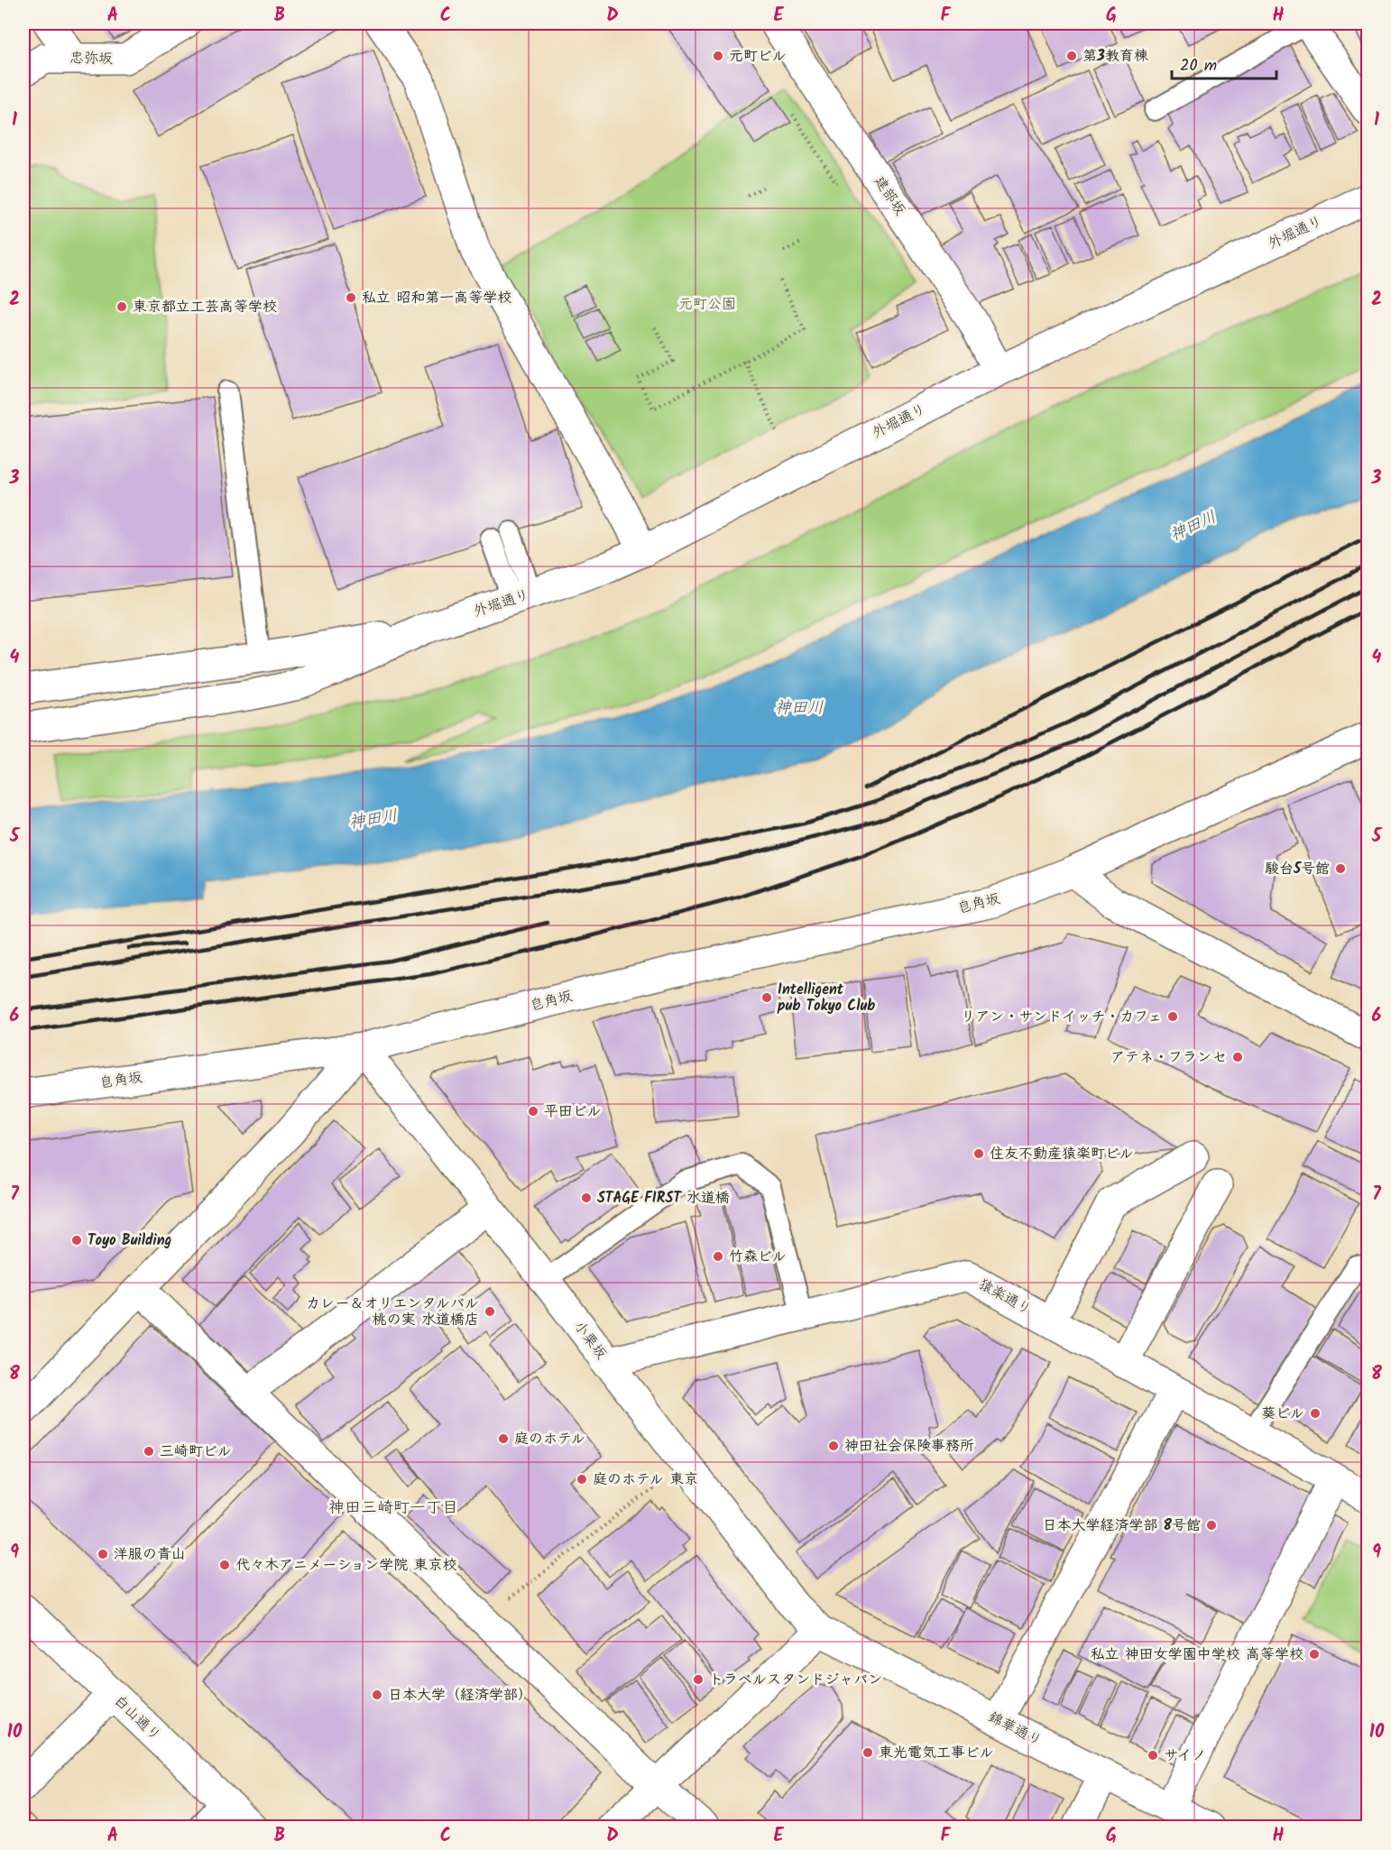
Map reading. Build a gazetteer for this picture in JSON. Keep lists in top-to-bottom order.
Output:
{
  "streets": {
    "street": [
      "忠弥坂",
      "建部坂",
      "外堀通り",
      "皀角坂",
      "猿楽通り",
      "小栗坂",
      "白山通り",
      "錦華通り"
    ]
  },
  "crossings": [
    ["建部坂", "外堀通り"],
    ["皀角坂", "小栗坂"],
    ["猿楽通り", "小栗坂"],
    ["小栗坂", "錦華通り"]
  ],
  "districts": ["神田三崎町一丁目"],
  "water": ["神田川"],
  "parks": ["元町公園"],
  "places": [
    "元町ビル",
    "第3教育棟",
    "私立 昭和第一高等学校",
    "東京都立工芸高等学校",
    "駿台5号館",
    "Intelligent pub Tokyo Club",
    "リアン・サンドイッチ・カフェ",
    "アテネ・フランセ",
    "平田ビル",
    "住友不動産猿楽町ビル",
    "STAGE FIRST 水道橋",
    "Toyo Building",
    "竹森ビル",
    "カレー＆オリエンタルバル 桃の実 水道橋店",
    "葵ビル",
    "庭のホテル",
    "神田社会保険事務所",
    "三崎町ビル",
    "庭のホテル 東京",
    "日本大学経済学部 8号館",
    "洋服の青山",
    "代々木アニメーション学院 東京校",
    "私立 神田女学園中学校 高等学校",
    "トラベルスタンドジャパン",
    "日本大学（経済学部）",
    "東光電気工事ビル",
    "サイノ"
  ],
  "scale_bar": "20 m",
  "grid": {
    "columns": [
      "A",
      "B",
      "C",
      "D",
      "E",
      "F",
      "G",
      "H"
    ],
    "rows": [
      "1",
      "2",
      "3",
      "4",
      "5",
      "6",
      "7",
      "8",
      "9",
      "10"
    ]
  }
}
